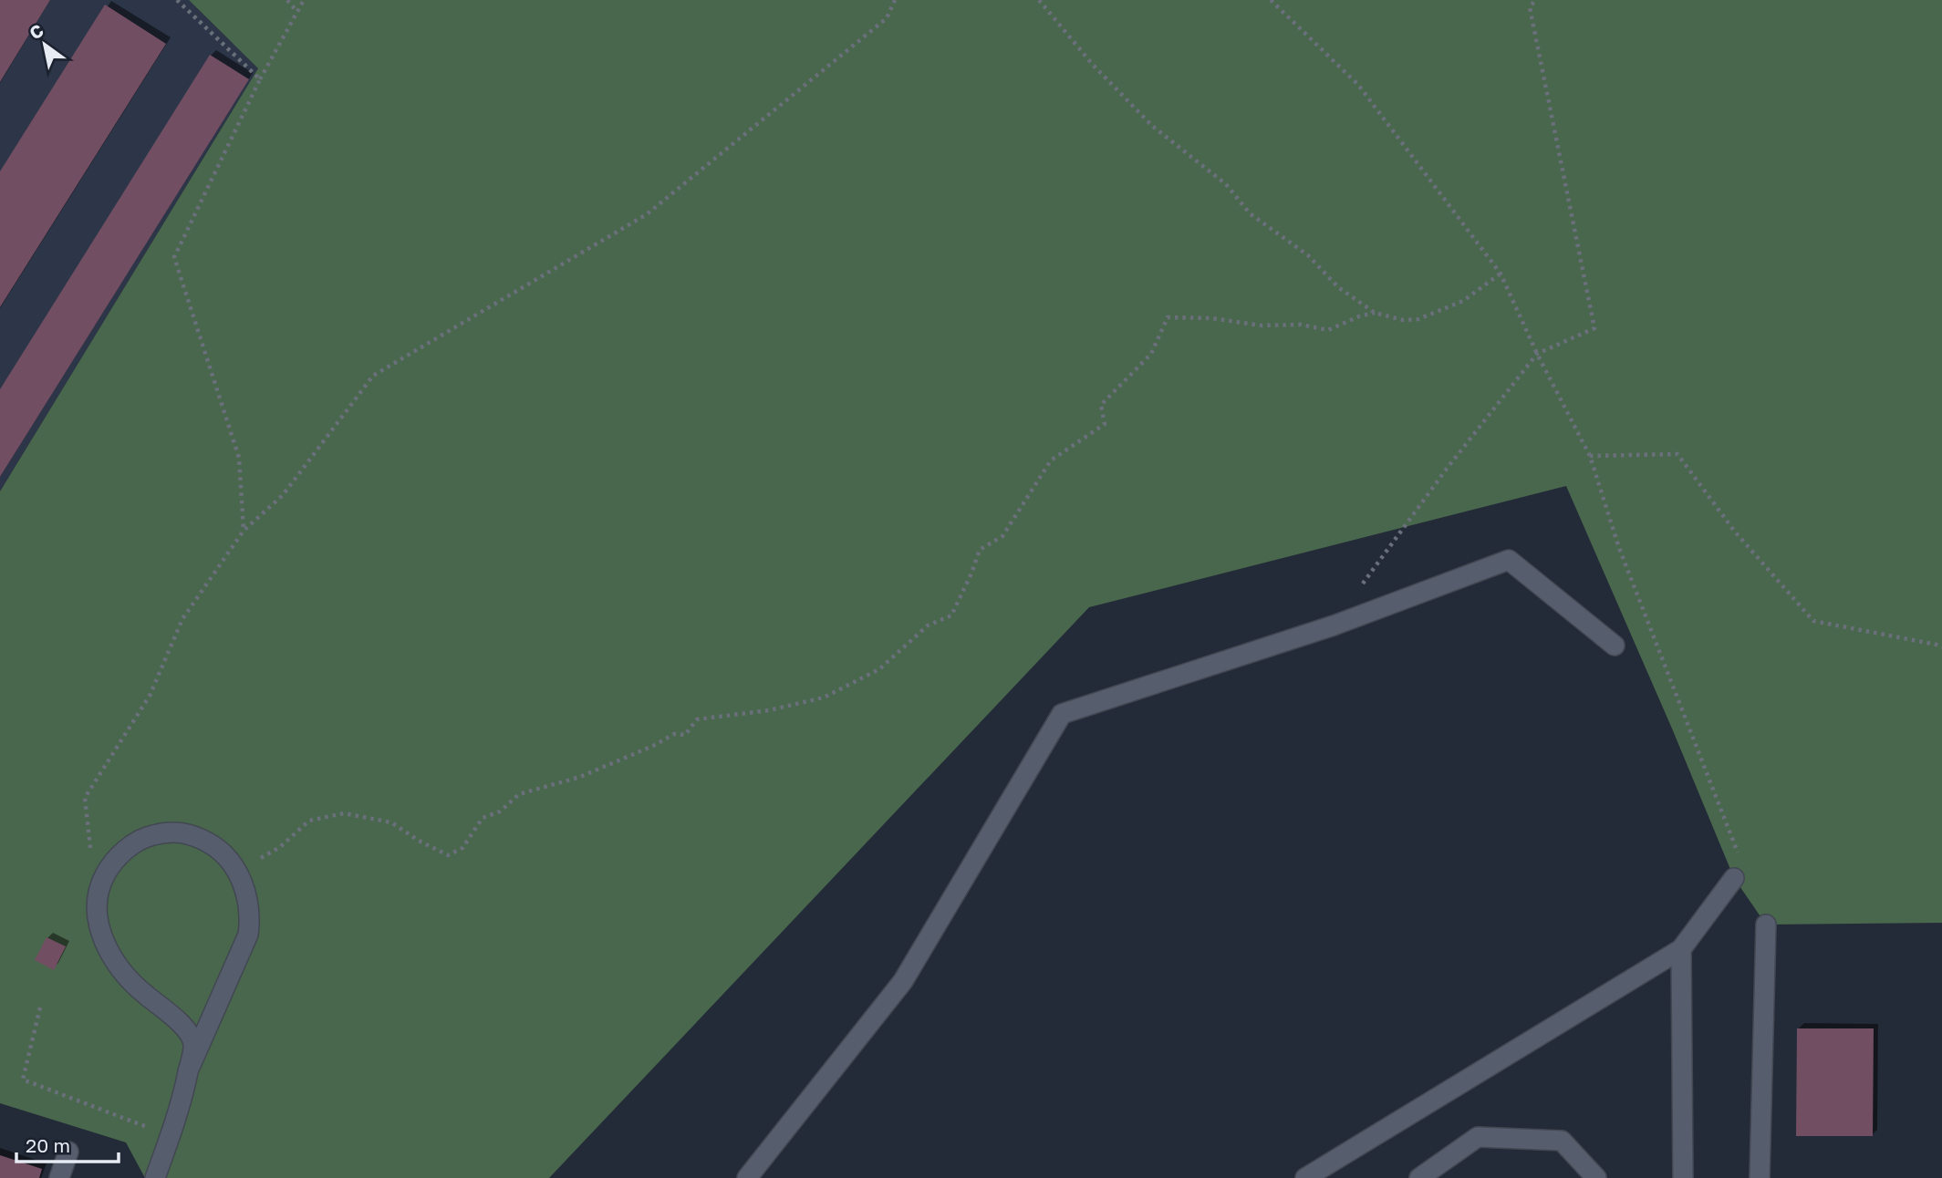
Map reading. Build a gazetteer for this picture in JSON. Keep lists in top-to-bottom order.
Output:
{
  "scale_bar": "20 m",
  "north": "top left"
}
